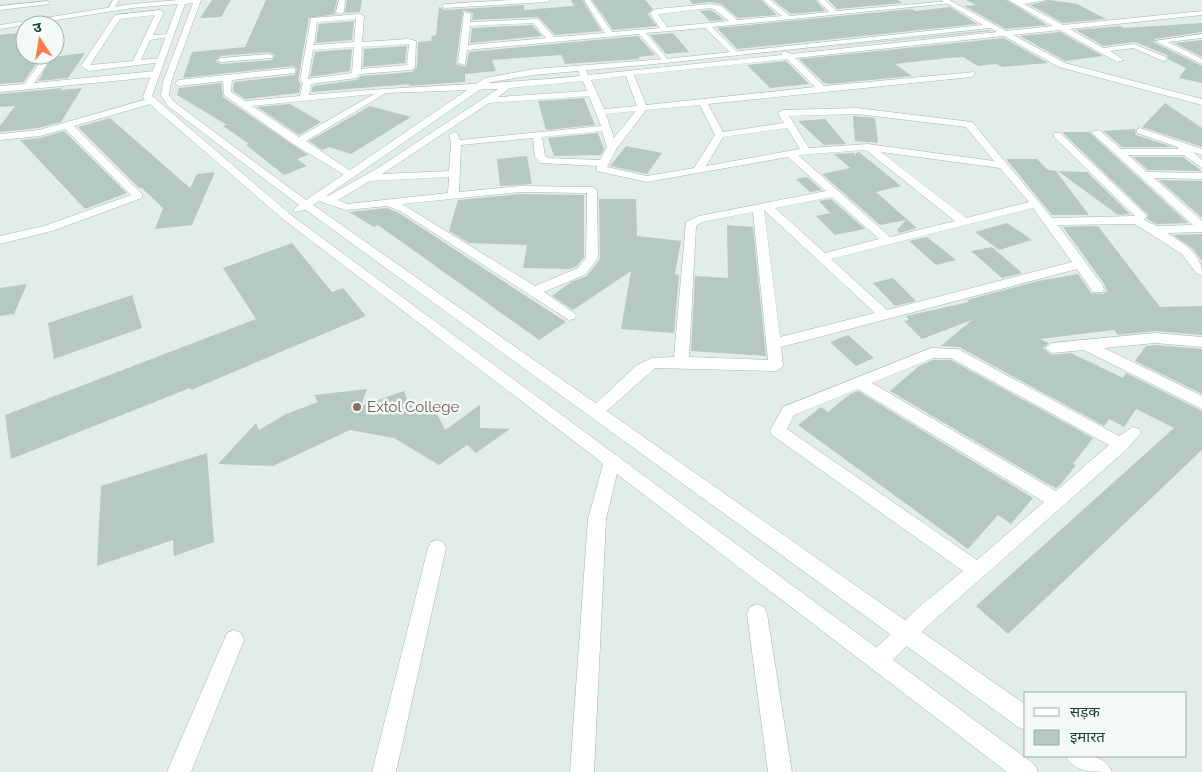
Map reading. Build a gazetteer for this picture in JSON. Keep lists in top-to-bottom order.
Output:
{
  "places": ["Extol College"],
  "legend": ["सड़क", "इमारत"],
  "north": "top"
}
